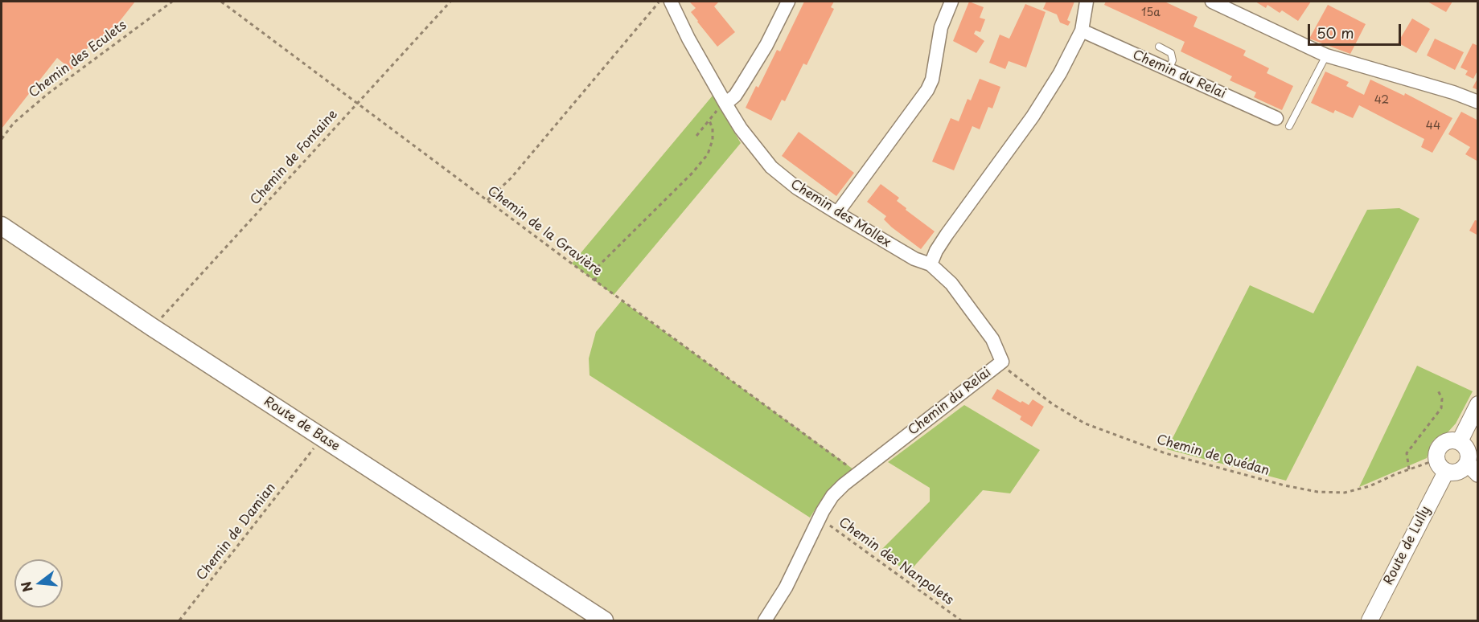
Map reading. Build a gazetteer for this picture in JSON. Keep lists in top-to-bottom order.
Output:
{
  "streets": {
    "main road": ["Route de Base"],
    "street": ["Chemin du Relai", "Chemin des Mollex", "Route de Lully"],
    "path": [
      "Chemin des Eculets",
      "Chemin de Fontaine",
      "Chemin de la Gravière",
      "Chemin de Quédan",
      "Chemin de Damian",
      "Chemin des Nanpolets"
    ]
  },
  "crossings": [
    ["Chemin du Relai", "Chemin des Mollex"],
    ["Chemin du Relai", "Chemin de la Gravière"],
    ["Chemin du Relai", "Chemin de Quédan"],
    ["Chemin du Relai", "Chemin des Nanpolets"],
    ["Chemin de Fontaine", "Chemin de la Gravière"],
    ["Chemin de Fontaine", "Route de Base"],
    ["Chemin de Quédan", "Route de Lully"]
  ],
  "house_numbers": ["15a", "42", "44"],
  "scale_bar": "50 m",
  "north": "left"
}
